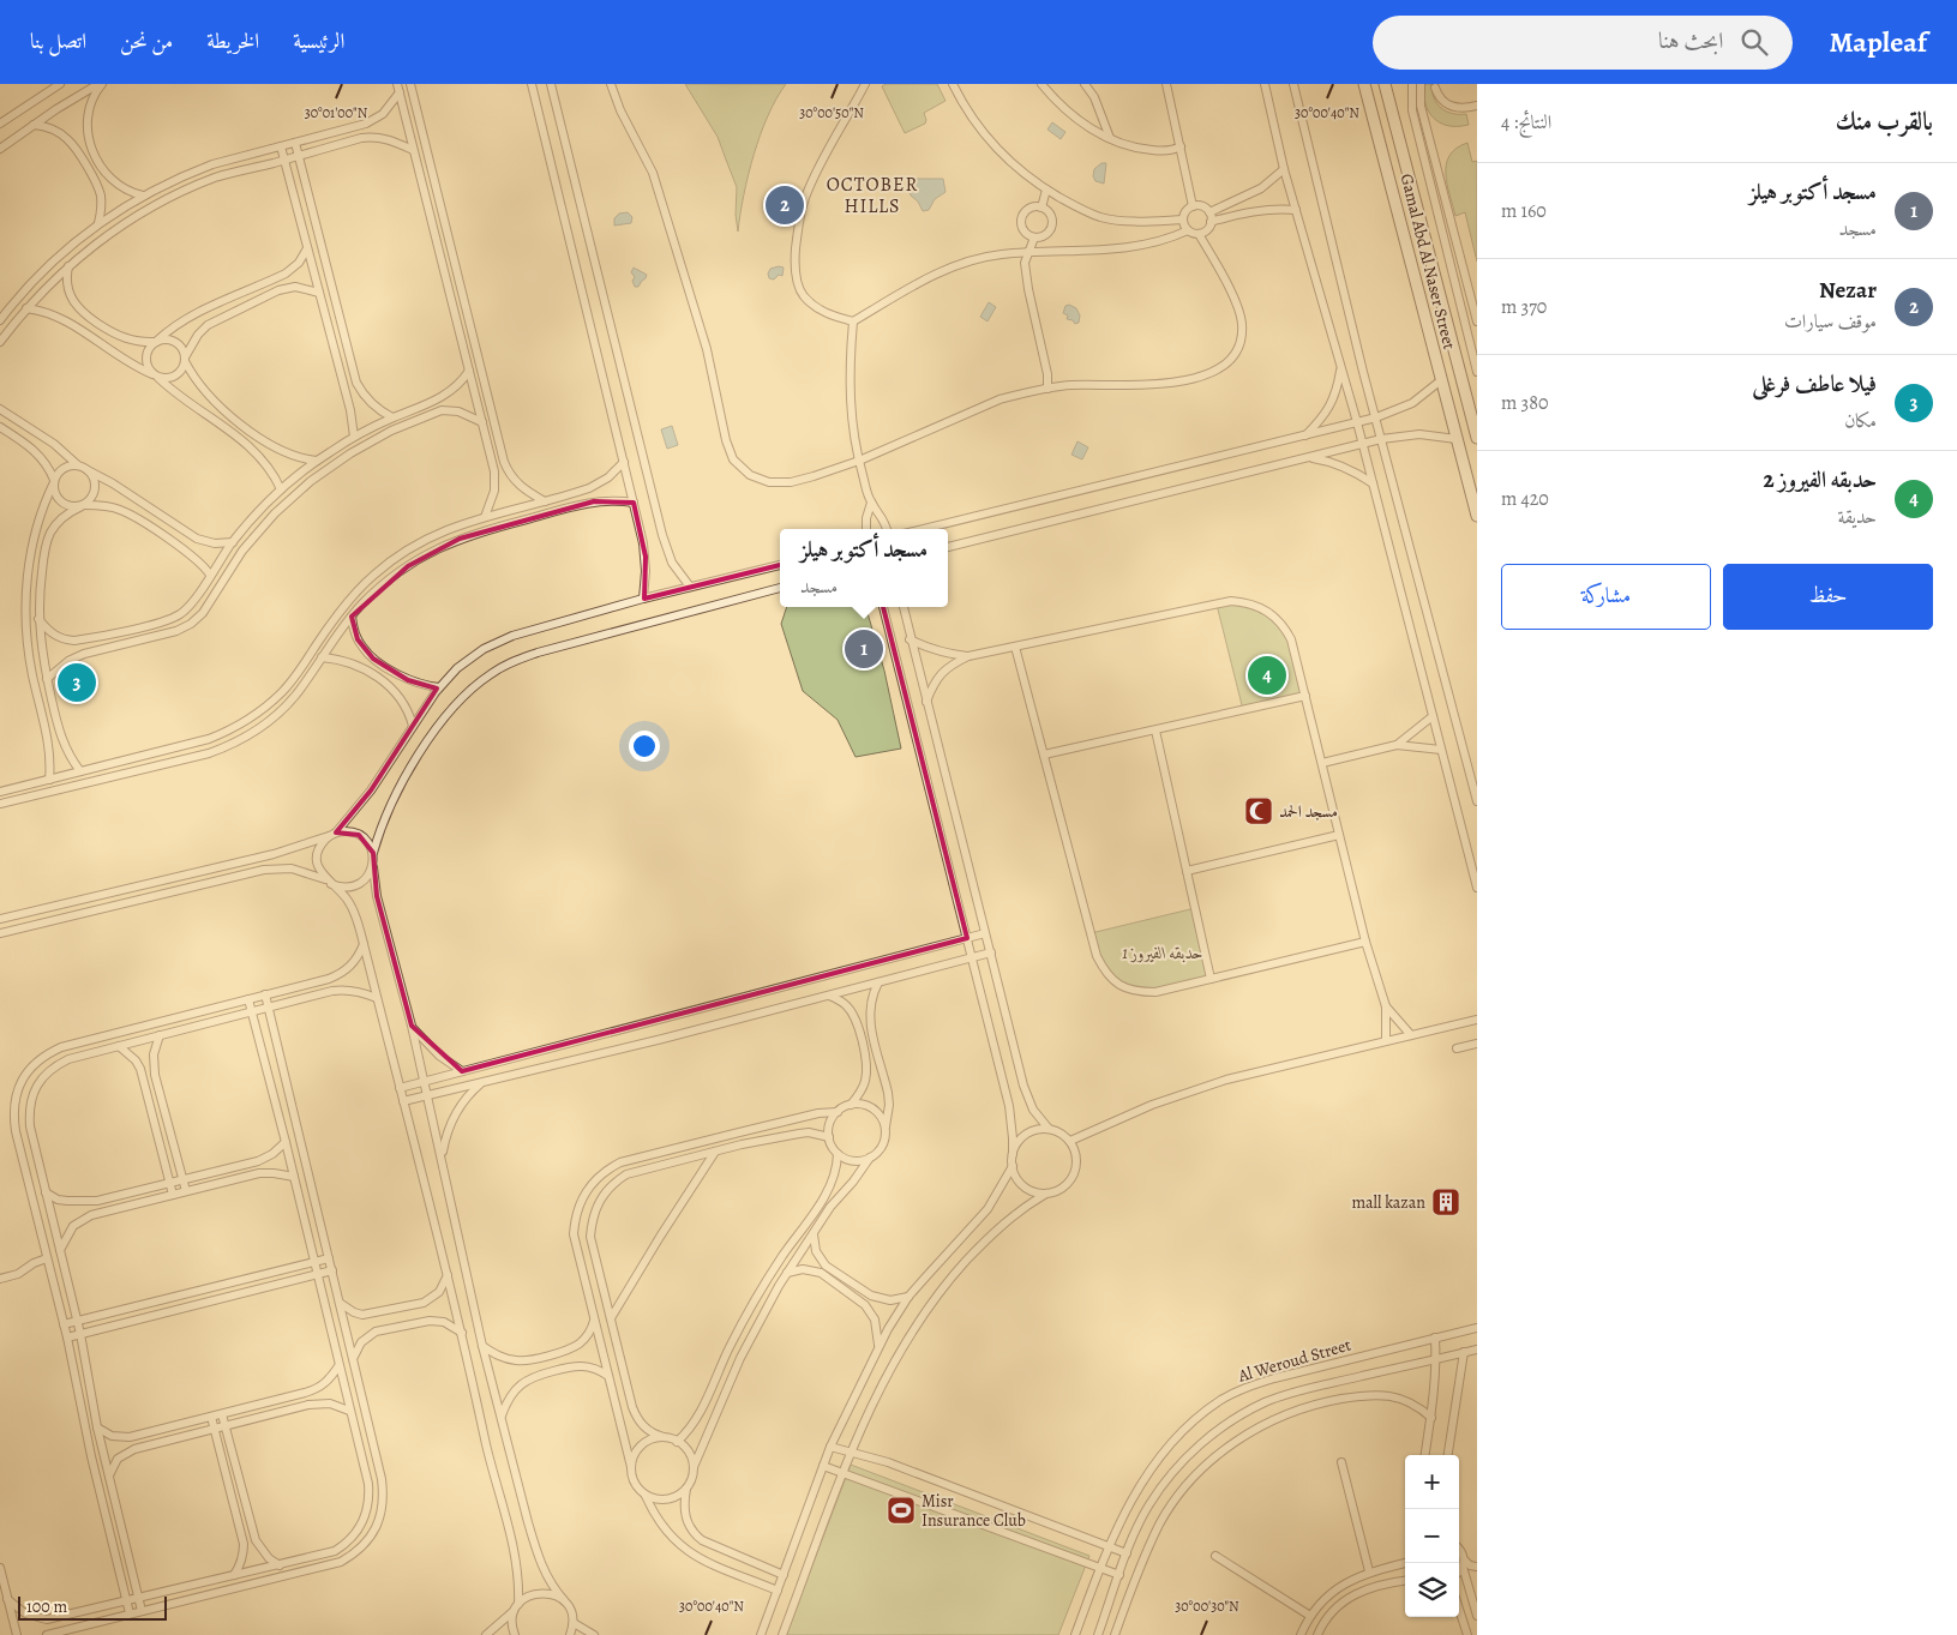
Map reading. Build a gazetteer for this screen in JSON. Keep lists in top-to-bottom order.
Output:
{
  "streets": {
    "main road": ["Gamal Abd Al Naser Street"],
    "street": ["Al Weroud Street"]
  },
  "districts": ["OCTOBER HILLS"],
  "parks": ["حدبقه الفيروز 1"],
  "places": {
    "mosque": ["مسجد الحمد"],
    "building": ["mall kazan"],
    "sports": ["Misr Insurance Club"]
  },
  "scale_bar": "100 m",
  "page": {
    "header": "Mapleaf",
    "search": "ابحث هنا",
    "nav": [
      "الرئيسية",
      "الخريطة",
      "من نحن",
      "اتصل بنا"
    ],
    "heading": ["بالقرب منك", "النتائج: 4"],
    "list": [
      {
        "mark": "1",
        "name": "مسجد أكتوبر هيلز",
        "note": "مسجد",
        "value": "160 m"
      },
      {
        "mark": "2",
        "name": "Nezar",
        "note": "موقف سيارات",
        "value": "370 m"
      },
      {
        "mark": "3",
        "name": "فيلا عاطف فرغلى",
        "note": "مكان",
        "value": "380 m"
      },
      {
        "mark": "4",
        "name": "حدبقه الفيروز 2",
        "note": "حديقة",
        "value": "420 m"
      }
    ],
    "pins": [
      "2",
      "1",
      "4",
      "3"
    ],
    "popup": ["مسجد أكتوبر هيلز", "مسجد"],
    "buttons": ["حفظ", "مشاركة"],
    "map_buttons": ["+", "−"],
    "scale": "100 m"
  },
  "coordinates": [
    "30°01'00\"N",
    "30°00'50\"N",
    "30°00'40\"N",
    "30°00'30\"N"
  ]
}
